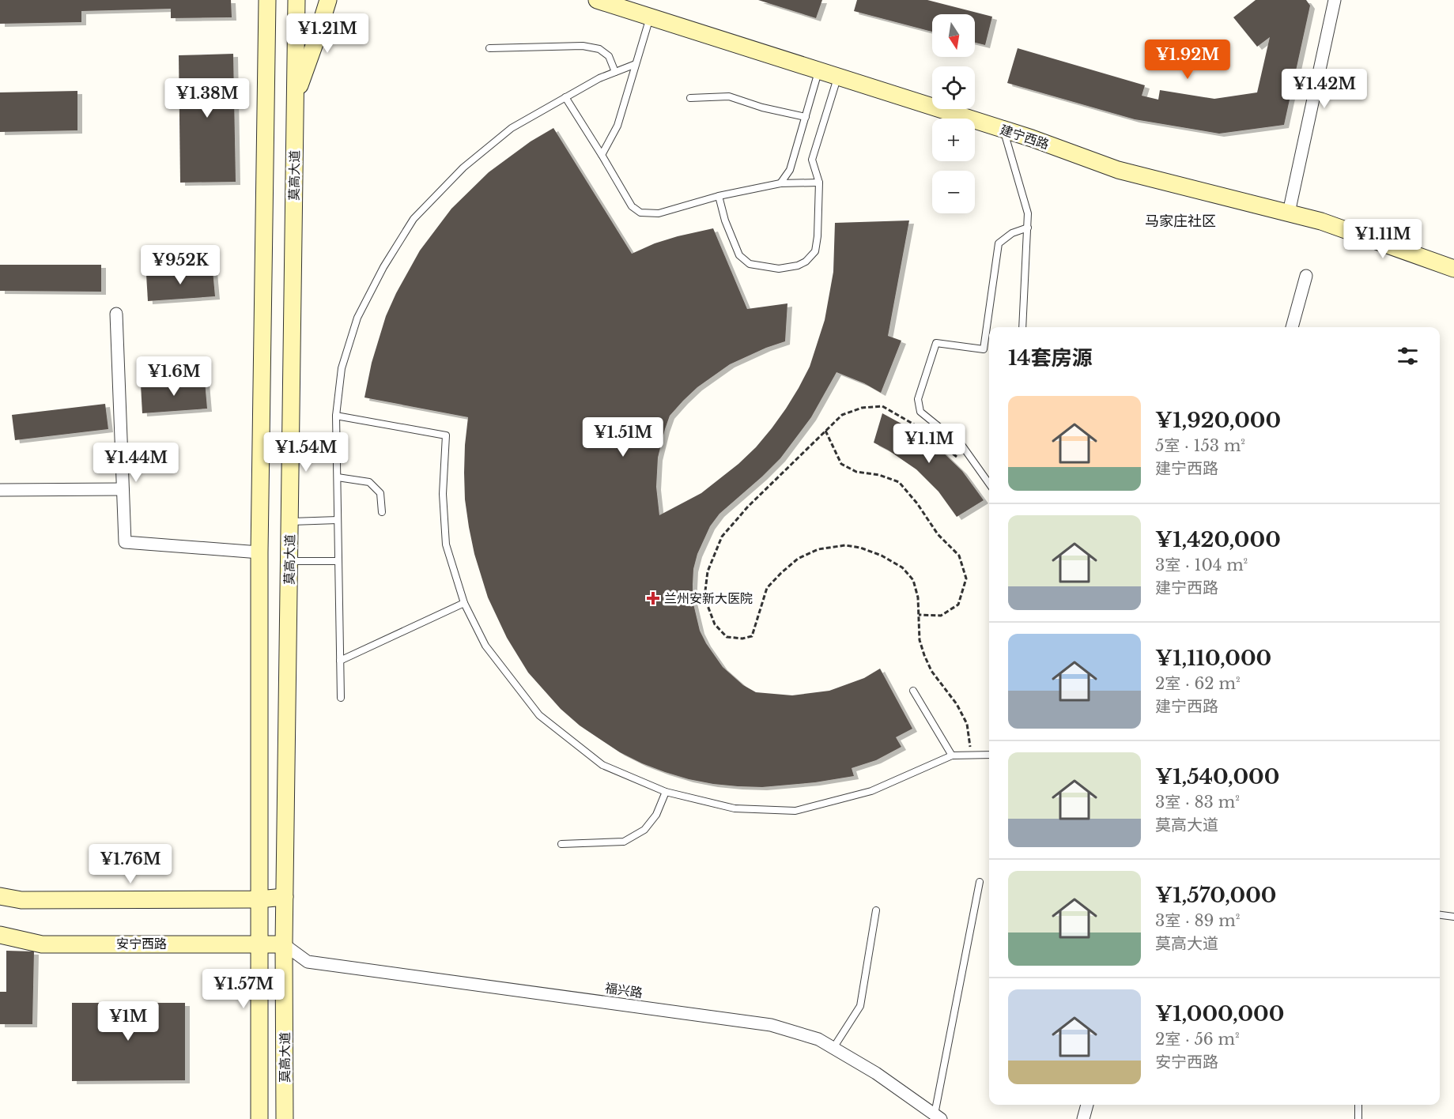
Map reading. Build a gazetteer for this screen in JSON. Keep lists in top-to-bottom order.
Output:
{
  "streets": {
    "main road": ["建宁西路", "莫高大道", "安宁西路"],
    "street": ["福兴路"]
  },
  "crossings": [
    ["莫高大道", "安宁西路"],
    ["莫高大道", "福兴路"],
    ["安宁西路", "福兴路"]
  ],
  "districts": ["马家庄社区"],
  "places": {
    "health": ["兰州安新大医院"]
  },
  "north": "bottom",
  "page": {
    "price": [
      "¥1.21M",
      "¥1.92M",
      "¥1.42M",
      "¥1.38M",
      "¥1.11M",
      "¥952K",
      "¥1.6M",
      "¥1.51M",
      "¥1.1M",
      "¥1.54M",
      "¥1.44M",
      "¥1.76M",
      "¥1.57M",
      "¥1M"
    ],
    "map_buttons": ["+", "−"],
    "heading": "14套房源",
    "list": [
      {
        "name": "¥1,920,000",
        "note": "5室 · 153 m² · 建宁西路"
      },
      {
        "name": "¥1,420,000",
        "note": "3室 · 104 m² · 建宁西路"
      },
      {
        "name": "¥1,110,000",
        "note": "2室 · 62 m² · 建宁西路"
      },
      {
        "name": "¥1,540,000",
        "note": "3室 · 83 m² · 莫高大道"
      },
      {
        "name": "¥1,570,000",
        "note": "3室 · 89 m² · 莫高大道"
      },
      {
        "name": "¥1,000,000",
        "note": "2室 · 56 m² · 安宁西路"
      }
    ]
  }
}
